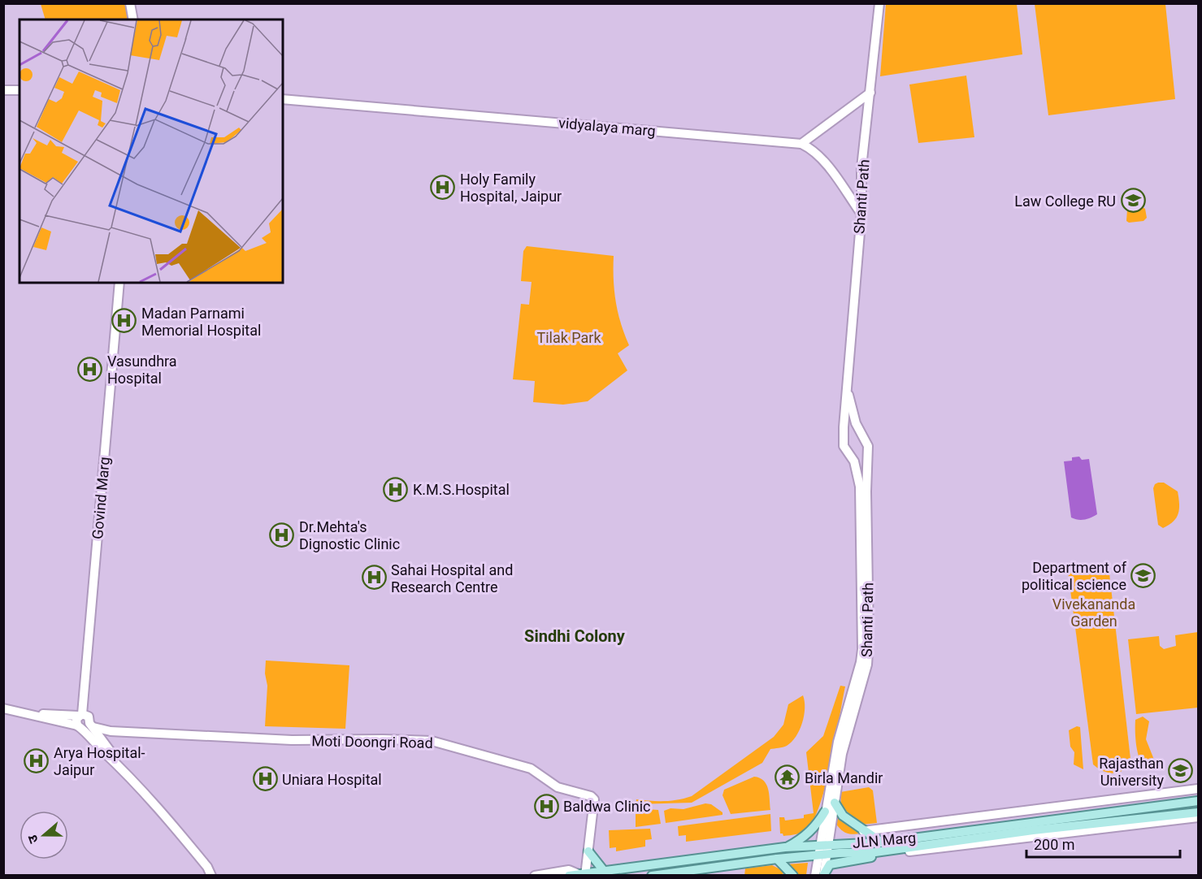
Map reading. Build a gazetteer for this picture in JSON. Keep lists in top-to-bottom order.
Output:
{
  "streets": {
    "main road": ["JLN Marg"],
    "street": [
      "vidyalaya marg",
      "Shanti Path",
      "Govind Marg",
      "Moti Doongri Road"
    ]
  },
  "crossings": [
    ["Shanti Path", "JLN Marg"],
    ["Govind Marg", "Moti Doongri Road"],
    ["Moti Doongri Road", "JLN Marg"]
  ],
  "districts": ["Sindhi Colony"],
  "parks": ["Tilak Park", "Vivekananda Garden"],
  "places": {
    "hospital": [
      "Holy Family Hospital, Jaipur",
      "Madan Parnami Memorial Hospital",
      "Vasundhra Hospital",
      "K.M.S.Hospital",
      "Dr.Mehta's Dignostic Clinic",
      "Sahai Hospital and Research Centre",
      "Arya Hospital- Jaipur",
      "Uniara Hospital",
      "Baldwa Clinic"
    ],
    "school or university": ["Law College RU", "Department of political science", "Rajasthan University"],
    "temple": ["Birla Mandir"]
  },
  "scale_bar": "200 m",
  "north": "left"
}
